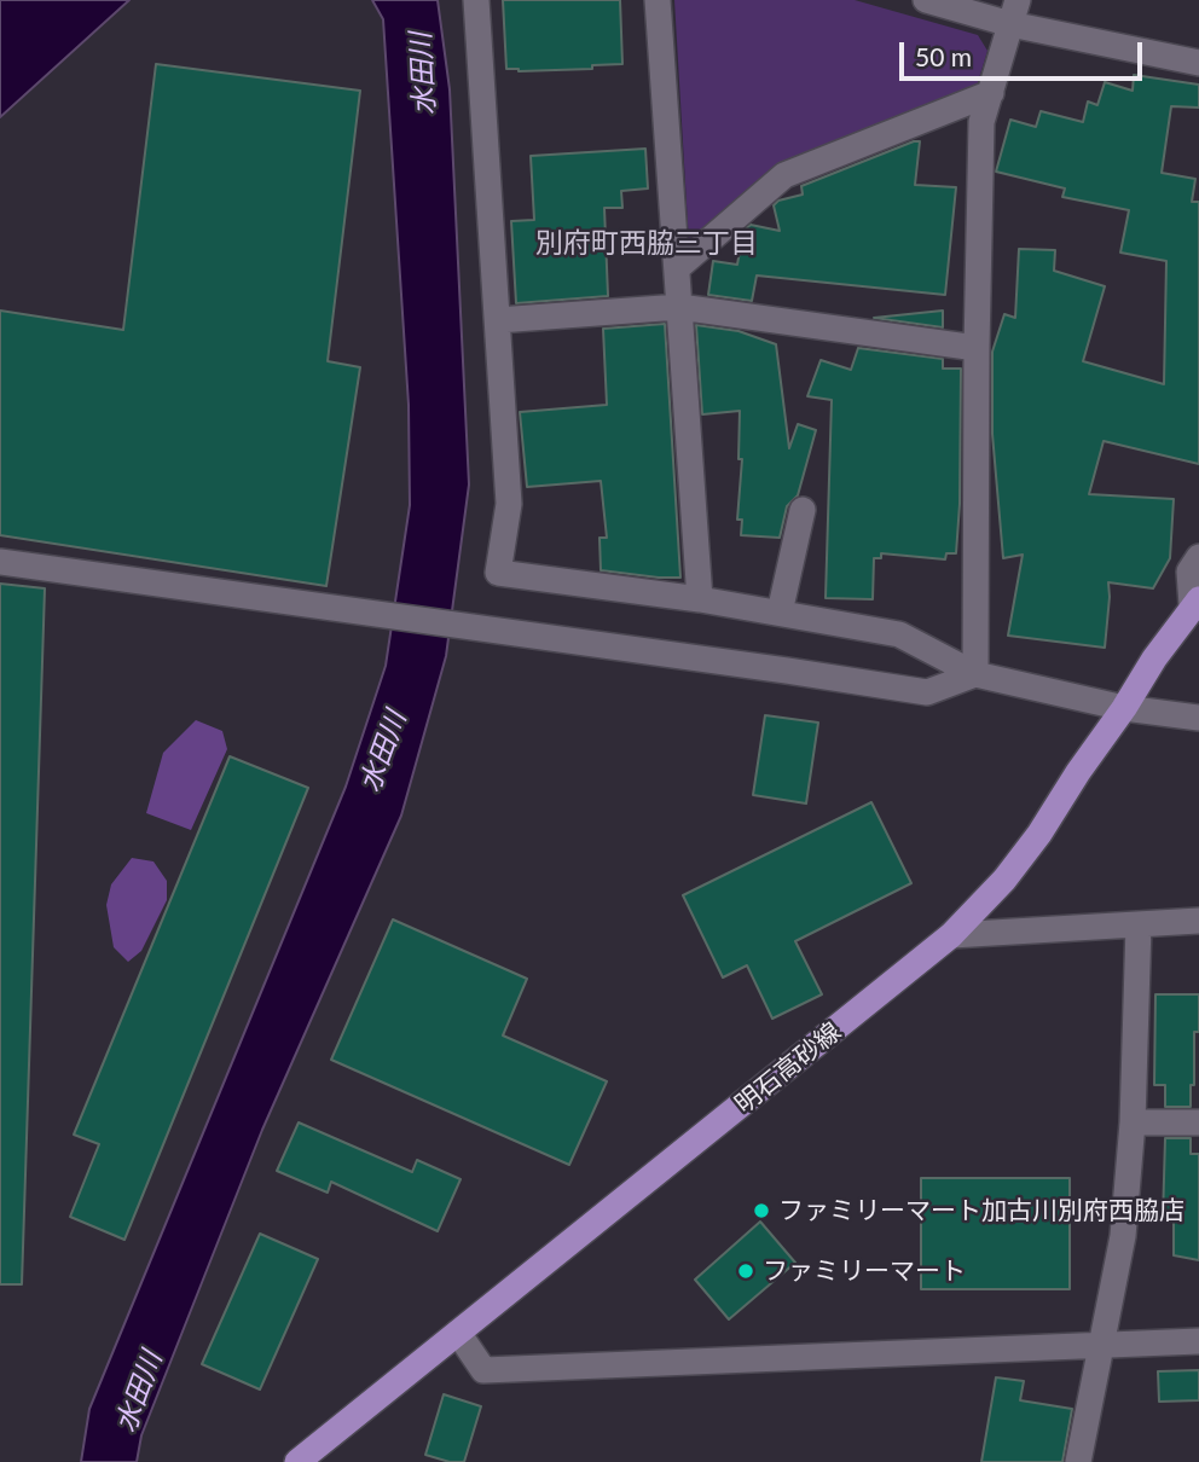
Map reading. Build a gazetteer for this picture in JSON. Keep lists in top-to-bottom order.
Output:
{
  "streets": {
    "main road": ["明石高砂線"]
  },
  "districts": ["別府町西脇三丁目"],
  "water": ["水田川"],
  "places": ["ファミリーマート加古川別府西脇店", "ファミリーマート"],
  "scale_bar": "50 m"
}
